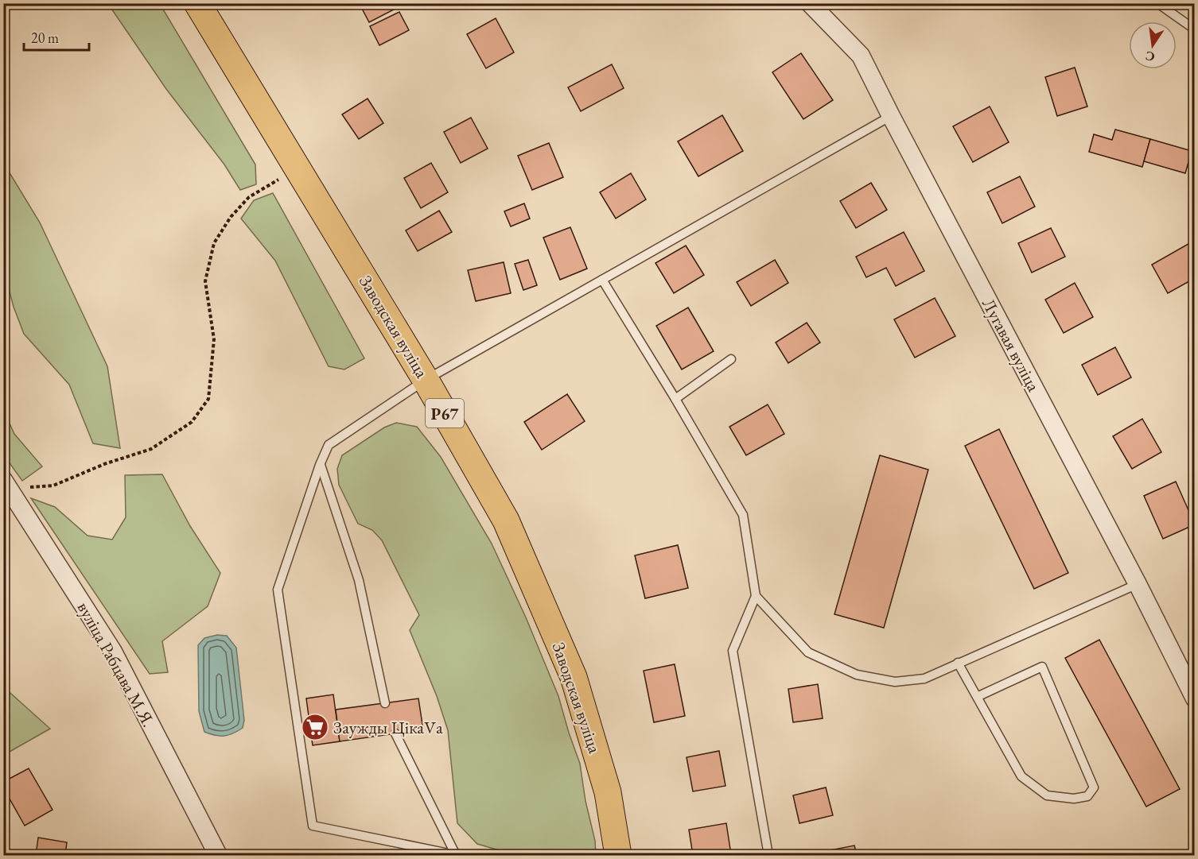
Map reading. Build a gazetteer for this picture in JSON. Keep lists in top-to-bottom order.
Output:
{
  "streets": {
    "main road": ["Заводская вуліца", "Р67"],
    "street": ["Лугавая вуліца", "вуліца Рабцава М.Я."]
  },
  "places": {
    "supermarket": ["Заужды ЦікаVа"]
  },
  "scale_bar": "20 m",
  "north": "bottom"
}
